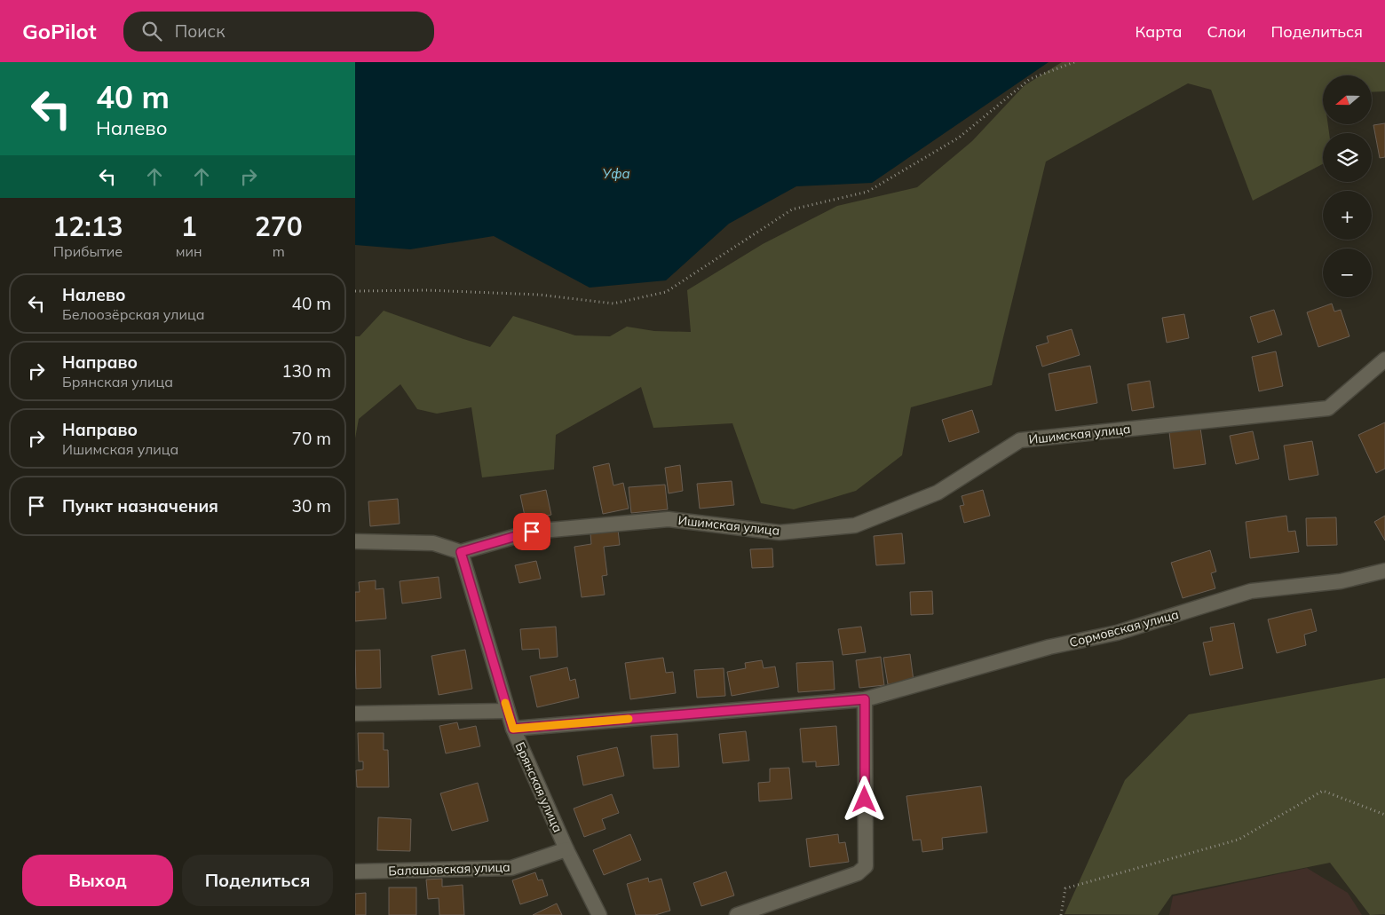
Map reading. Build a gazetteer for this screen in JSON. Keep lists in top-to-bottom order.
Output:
{
  "streets": {
    "street": [
      "Ишимская улица",
      "Сормовская улица",
      "Брянская улица",
      "Балашовская улица"
    ]
  },
  "crossings": [
    ["Ишимская улица", "Брянская улица"],
    ["Сормовская улица", "Брянская улица"],
    ["Брянская улица", "Балашовская улица"]
  ],
  "water": ["Уфа"],
  "north": "left",
  "page": {
    "header": "GoPilot",
    "search": "Поиск",
    "nav": ["Карта", "Слои", "Поделиться"],
    "turn": ["40 m", "Налево"],
    "map_buttons": ["+", "−"],
    "eta": [
      "12:13",
      "Прибытие",
      "1",
      "мин",
      "270",
      "m"
    ],
    "list": [
      {
        "name": "Налево",
        "note": "Белоозёрская улица",
        "value": "40 m"
      },
      {
        "name": "Направо",
        "note": "Брянская улица",
        "value": "130 m"
      },
      {
        "name": "Направо",
        "note": "Ишимская улица",
        "value": "70 m"
      },
      {
        "name": "Пункт назначения",
        "value": "30 m"
      }
    ],
    "buttons": ["Выход", "Поделиться"]
  }
}
